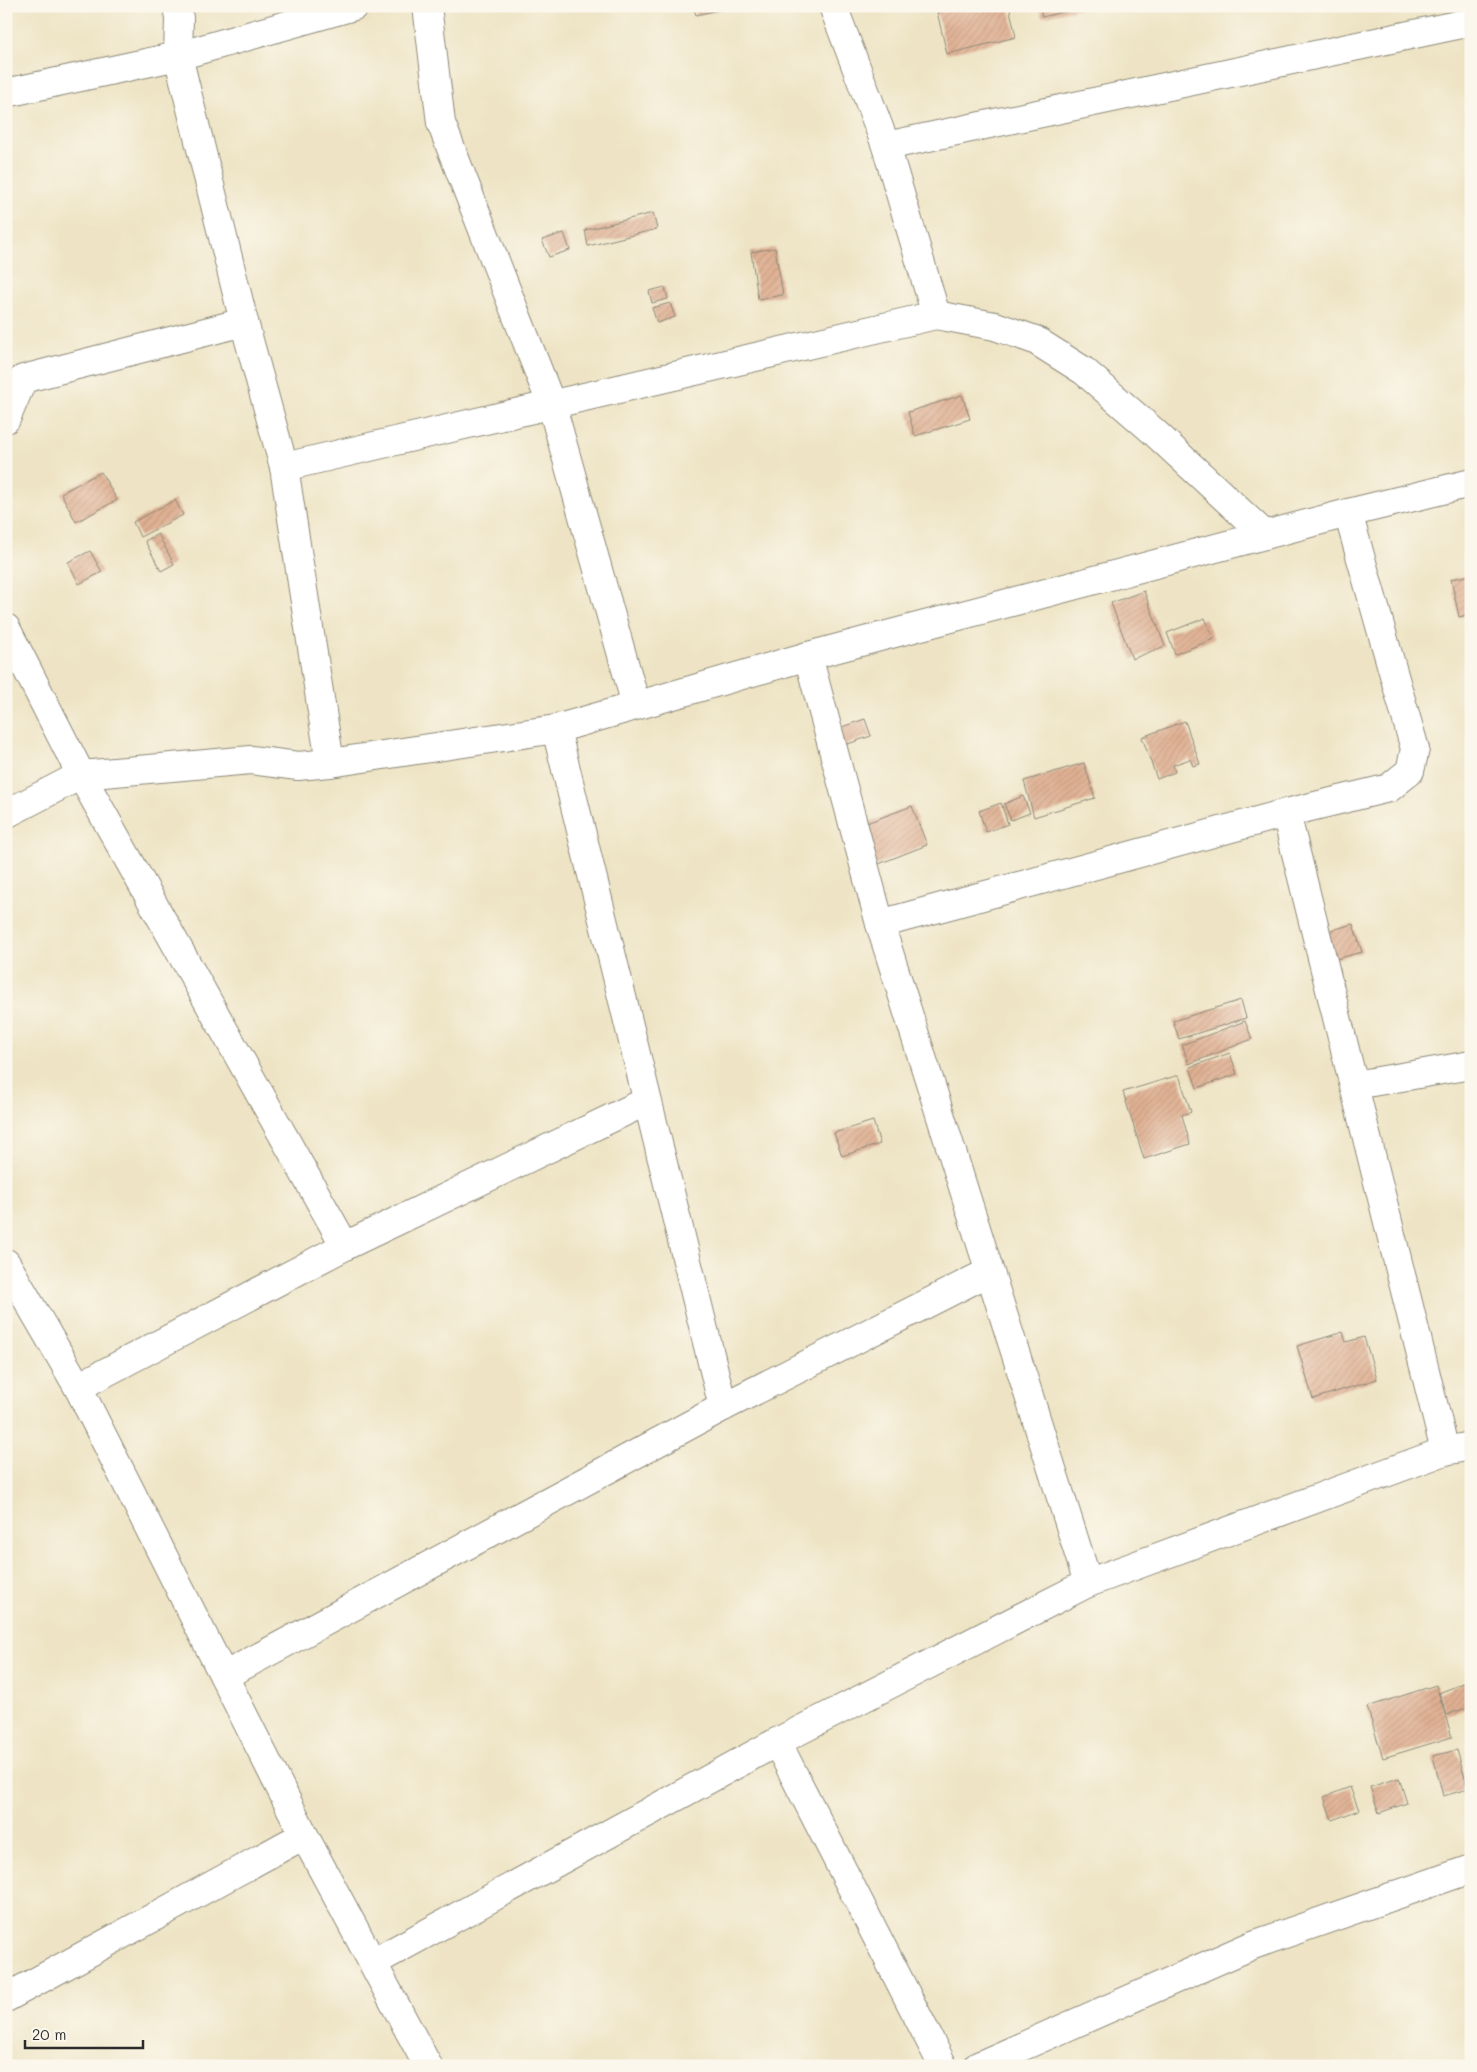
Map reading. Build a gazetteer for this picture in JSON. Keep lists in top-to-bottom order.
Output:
{
  "scale_bar": "20 m"
}
